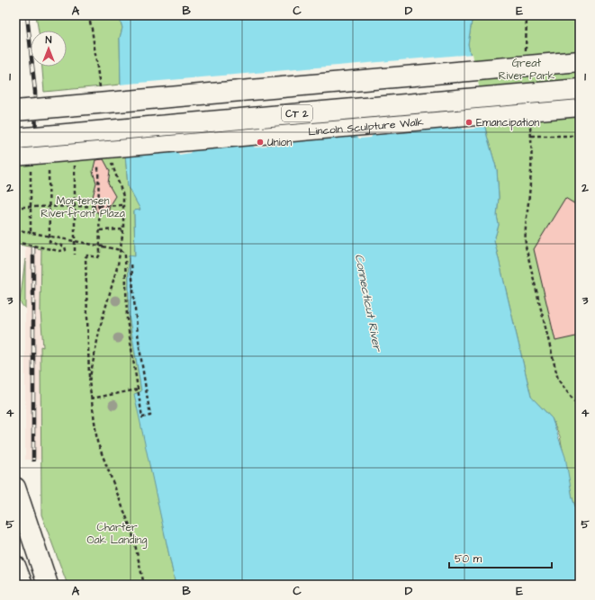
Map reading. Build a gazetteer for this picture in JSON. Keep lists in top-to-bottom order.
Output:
{
  "streets": {
    "highway": ["CT 2"],
    "street": ["Lincoln Sculpture Walk"]
  },
  "water": ["Connecticut River"],
  "parks": ["Great River Park", "Mortensen Riverfront Plaza", "Charter Oak Landing"],
  "places": ["Emancipation", "Union"],
  "scale_bar": "50 m",
  "north": "top",
  "grid": {
    "columns": [
      "A",
      "B",
      "C",
      "D",
      "E"
    ],
    "rows": [
      "1",
      "2",
      "3",
      "4",
      "5"
    ]
  }
}
